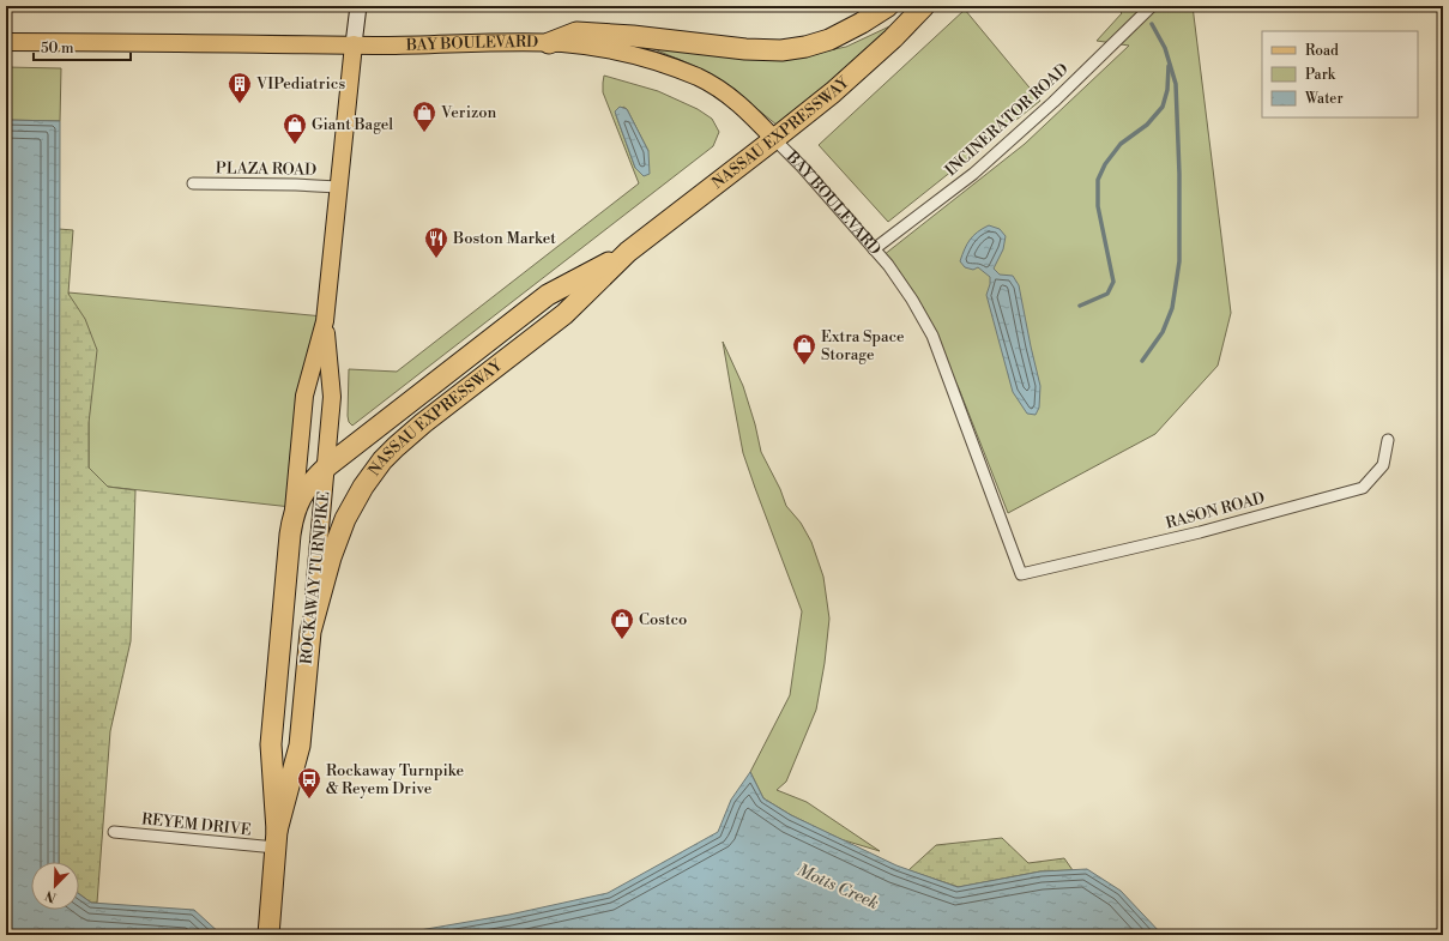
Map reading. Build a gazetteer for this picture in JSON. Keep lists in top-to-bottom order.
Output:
{
  "streets": {
    "highway": ["NASSAU EXPRESSWAY", "ROCKAWAY TURNPIKE"],
    "main road": ["BAY BOULEVARD"],
    "street": [
      "INCINERATOR ROAD",
      "PLAZA ROAD",
      "RASON ROAD",
      "REYEM DRIVE"
    ]
  },
  "crossings": [
    ["BAY BOULEVARD", "INCINERATOR ROAD"],
    ["BAY BOULEVARD", "NASSAU EXPRESSWAY"],
    ["BAY BOULEVARD", "RASON ROAD"],
    ["BAY BOULEVARD", "ROCKAWAY TURNPIKE"],
    ["NASSAU EXPRESSWAY", "ROCKAWAY TURNPIKE"],
    ["PLAZA ROAD", "ROCKAWAY TURNPIKE"],
    ["ROCKAWAY TURNPIKE", "REYEM DRIVE"]
  ],
  "water": ["Motts Creek"],
  "places": {
    "building": ["VIPediatrics"],
    "shop": [
      "Verizon",
      "Giant Bagel",
      "Extra Space Storage",
      "Costco"
    ],
    "restaurant": ["Boston Market"],
    "bus stop": ["Rockaway Turnpike & Reyem Drive"]
  },
  "legend": ["Road", "Park", "Water"],
  "scale_bar": "50 m",
  "north": "bottom left"
}
